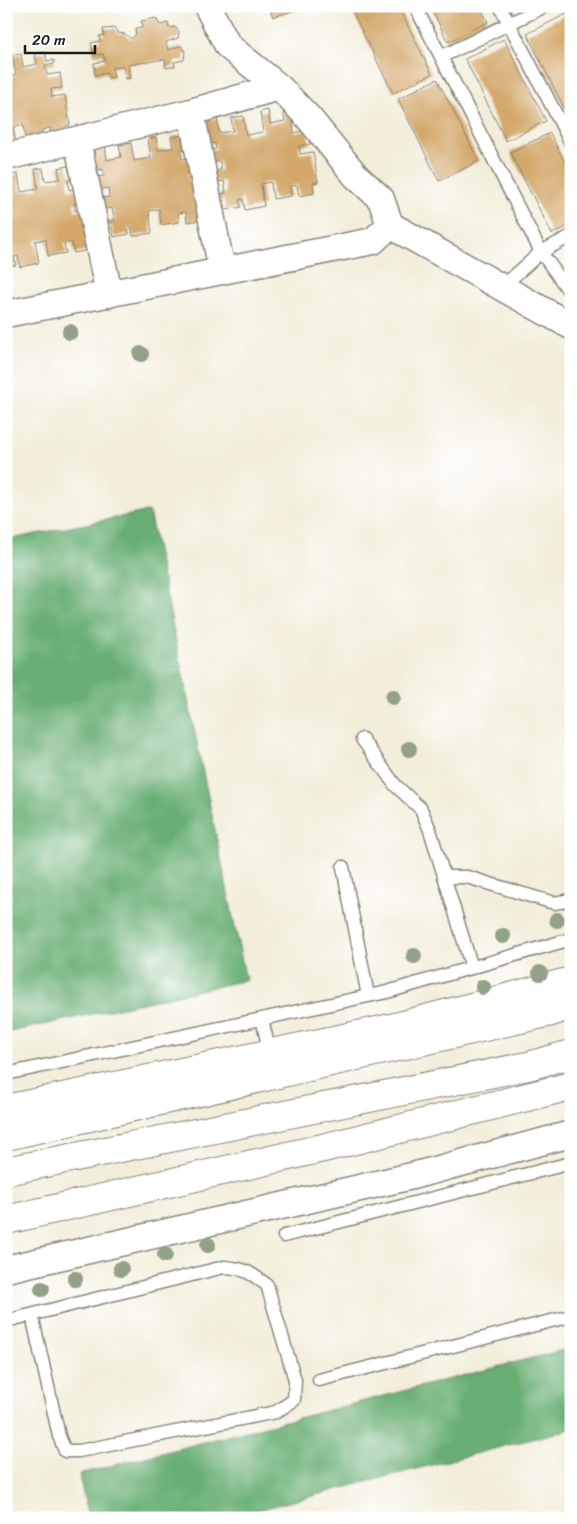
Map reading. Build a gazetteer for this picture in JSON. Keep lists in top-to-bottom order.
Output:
{
  "scale_bar": "20 m"
}
